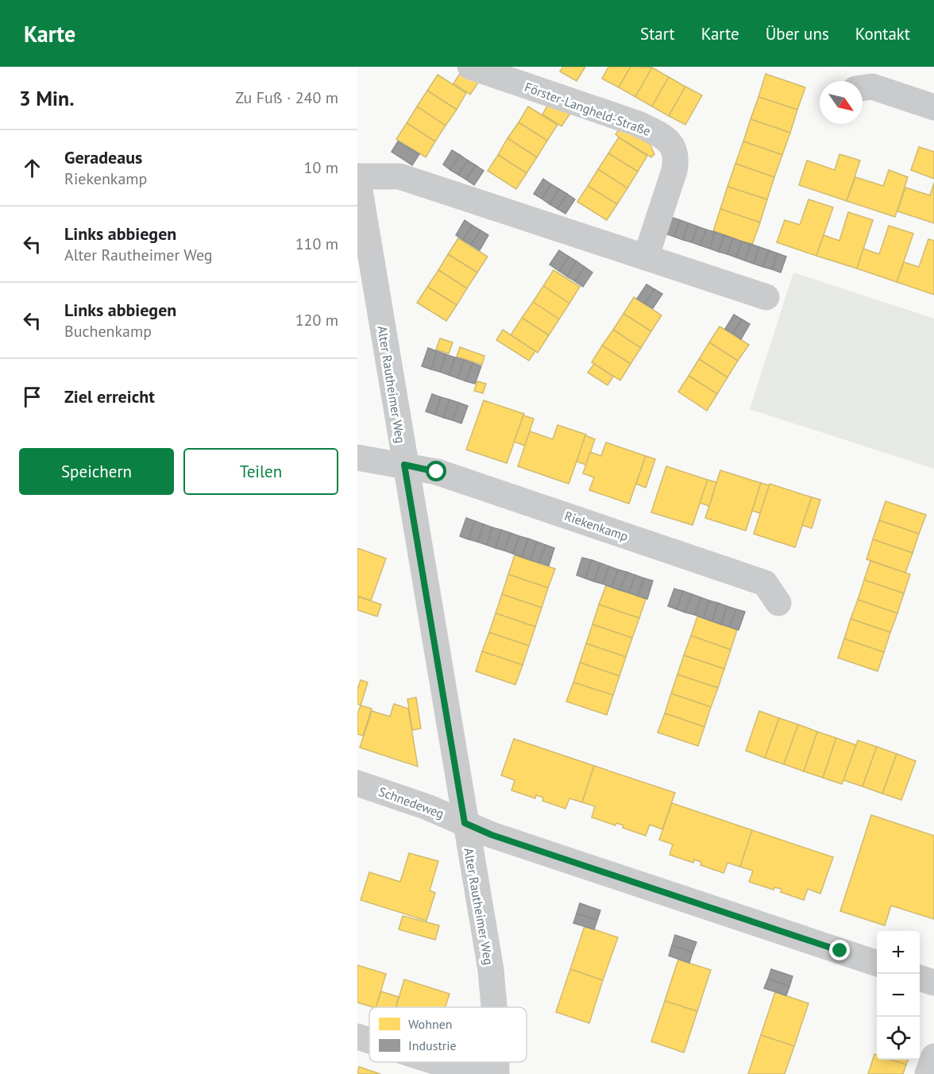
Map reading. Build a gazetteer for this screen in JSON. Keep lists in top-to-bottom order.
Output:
{
  "streets": {
    "street": [
      "Förster-Langheld-Straße",
      "Alter Rautheimer Weg",
      "Riekenkamp",
      "Schnedeweg"
    ]
  },
  "crossings": [
    ["Alter Rautheimer Weg", "Riekenkamp"],
    ["Alter Rautheimer Weg", "Schnedeweg"]
  ],
  "legend": ["Wohnen", "Industrie"],
  "north": "bottom right",
  "page": {
    "header": "Karte",
    "nav": [
      "Start",
      "Karte",
      "Über uns",
      "Kontakt"
    ],
    "heading": ["3 Min.", "Zu Fuß · 240 m"],
    "list": [
      ["Geradeaus", "Riekenkamp", "10 m"],
      ["Links abbiegen", "Alter Rautheimer Weg", "110 m"],
      ["Links abbiegen", "Buchenkamp", "120 m"],
      "Ziel erreicht"
    ],
    "buttons": ["Speichern", "Teilen"],
    "map_buttons": ["+", "−"]
  }
}
